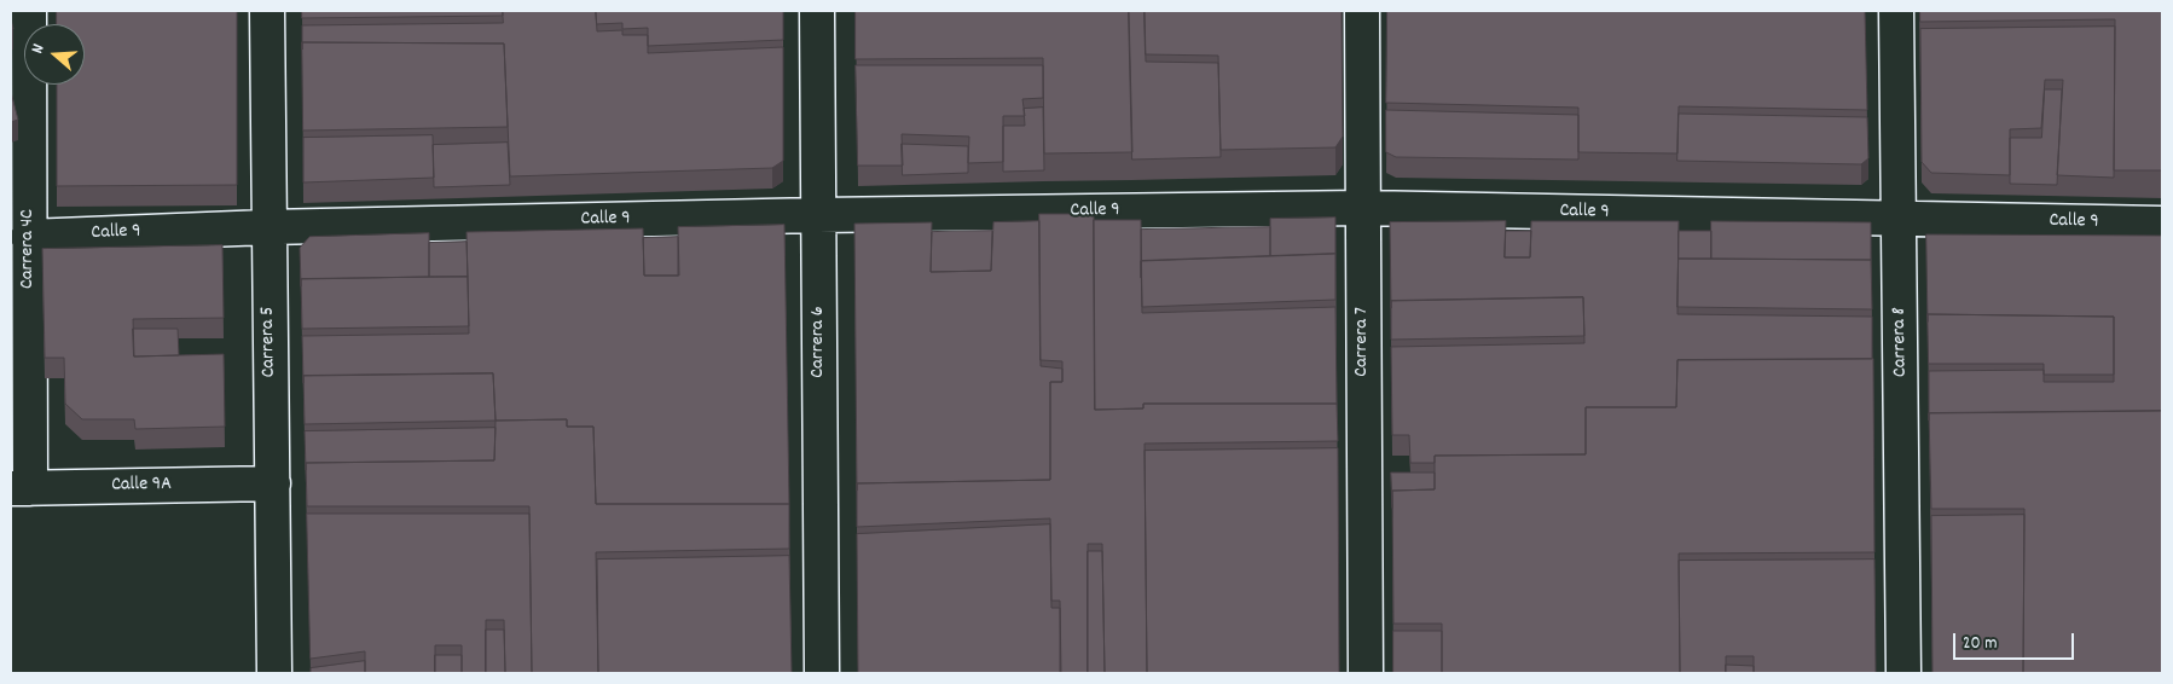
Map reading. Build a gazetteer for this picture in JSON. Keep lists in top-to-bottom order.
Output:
{
  "streets": {
    "street": [
      "Calle 9",
      "Carrera 4C",
      "Carrera 5",
      "Carrera 6",
      "Carrera 7",
      "Carrera 8",
      "Calle 9A"
    ]
  },
  "crossings": [
    ["Calle 9", "Carrera 4C"],
    ["Calle 9", "Carrera 5"],
    ["Calle 9", "Carrera 6"],
    ["Calle 9", "Carrera 7"],
    ["Calle 9", "Carrera 8"],
    ["Carrera 4C", "Calle 9A"],
    ["Carrera 5", "Calle 9A"]
  ],
  "scale_bar": "20 m",
  "north": "left"
}
